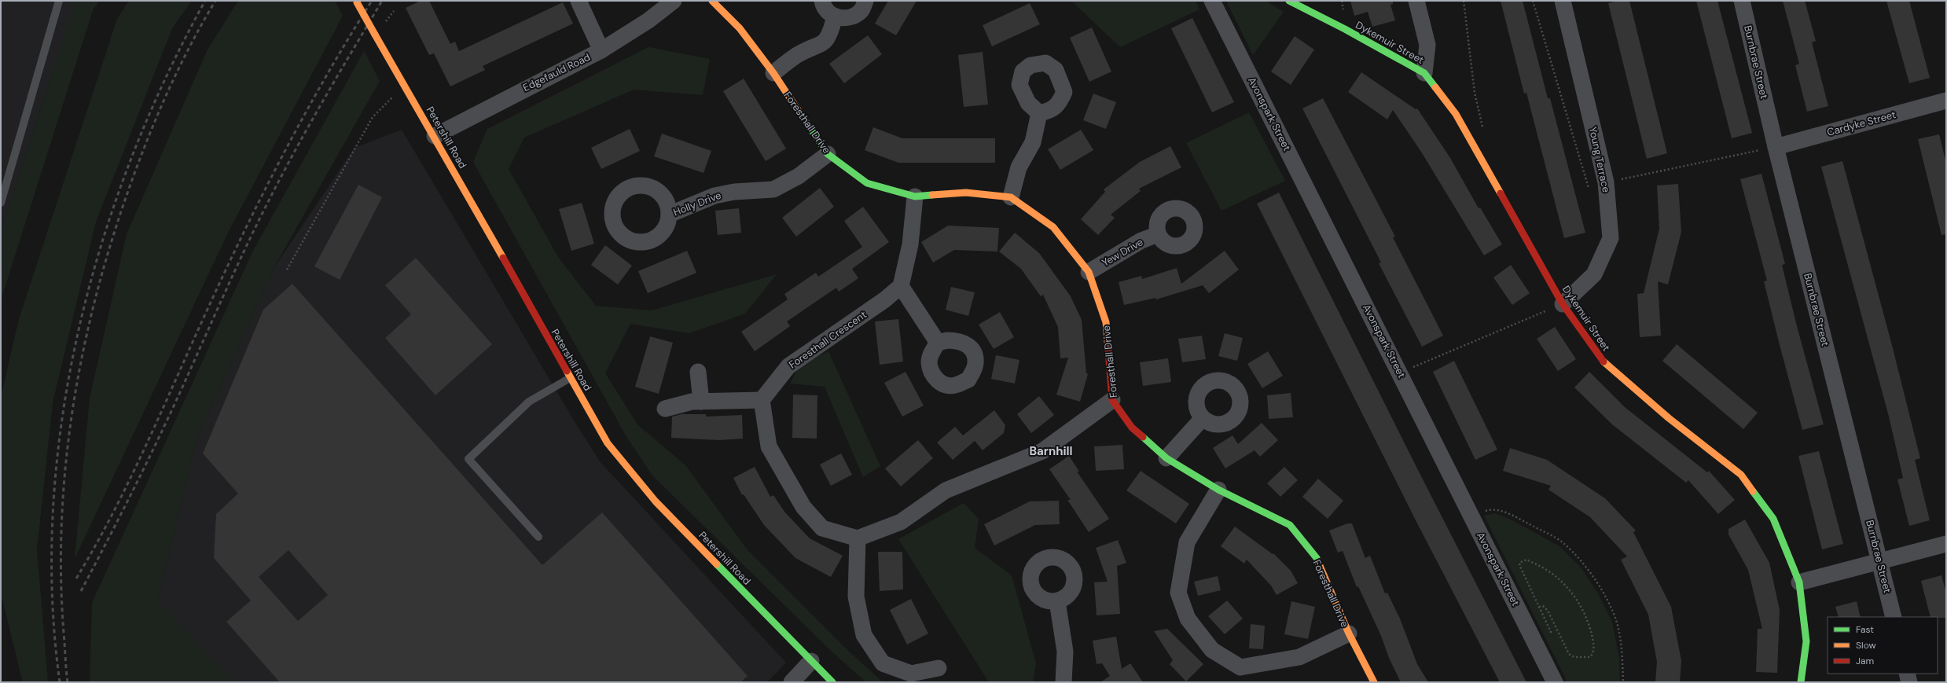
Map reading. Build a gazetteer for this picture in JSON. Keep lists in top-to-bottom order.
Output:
{
  "streets": {
    "street": [
      "Dykemuir Street",
      "Burnbrae Street",
      "Edgefauld Road",
      "Avonspark Street",
      "Foresthall Drive",
      "Cardyke Street",
      "Petershill Road",
      "Young Terrace",
      "Holly Drive",
      "Yew Drive",
      "Foresthall Crescent"
    ]
  },
  "crossings": [
    ["Dykemuir Street", "Young Terrace"],
    ["Burnbrae Street", "Cardyke Street"],
    ["Edgefauld Road", "Petershill Road"],
    ["Foresthall Drive", "Holly Drive"],
    ["Foresthall Drive", "Yew Drive"]
  ],
  "districts": ["Barnhill"],
  "legend": ["Fast", "Slow", "Jam"]
}
